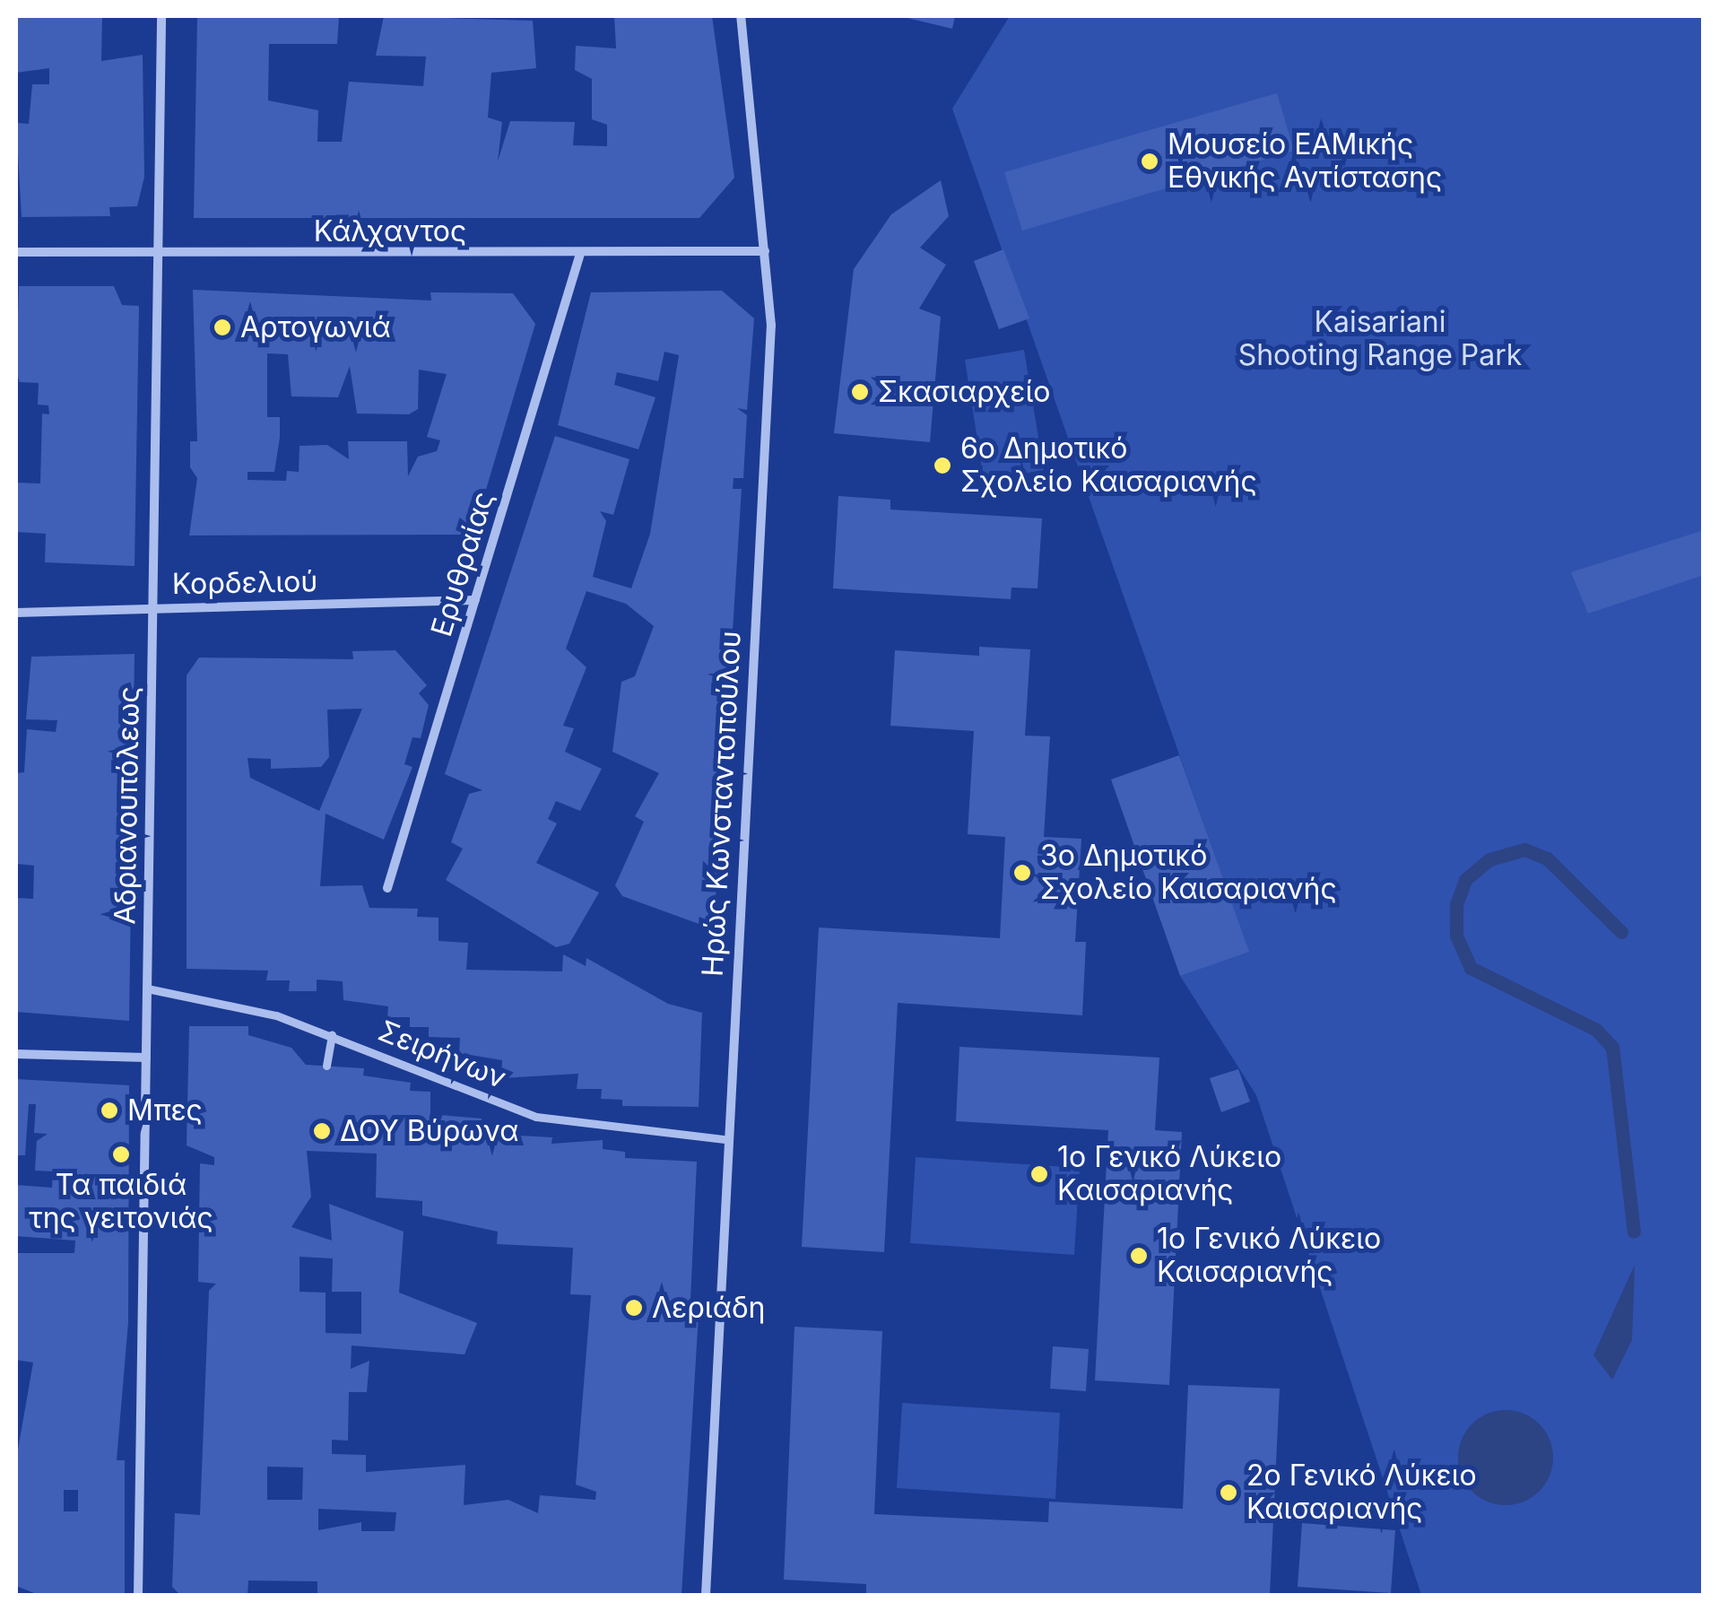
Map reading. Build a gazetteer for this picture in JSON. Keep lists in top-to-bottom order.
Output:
{
  "streets": {
    "street": [
      "Κάλχαντος",
      "Ερυθραίας",
      "Κορδελιού",
      "Ηρώς Κωνσταντοπούλου",
      "Αδριανουπόλεως",
      "Σειρήνων"
    ]
  },
  "crossings": [
    ["Κάλχαντος", "Ερυθραίας"],
    ["Κάλχαντος", "Ηρώς Κωνσταντοπούλου"],
    ["Κάλχαντος", "Αδριανουπόλεως"],
    ["Ερυθραίας", "Κορδελιού"],
    ["Κορδελιού", "Αδριανουπόλεως"],
    ["Ηρώς Κωνσταντοπούλου", "Σειρήνων"],
    ["Αδριανουπόλεως", "Σειρήνων"]
  ],
  "parks": ["Kaisariani Shooting Range Park"],
  "places": [
    "Μουσείο ΕΑΜικής Εθνικής Αντίστασης",
    "Αρτογωνιά",
    "Σκασιαρχείο",
    "6ο Δημοτικό Σχολείο Καισαριανής",
    "3ο Δημοτικό Σχολείο Καισαριανής",
    "Μπες",
    "ΔΟΥ Βύρωνα",
    "Τα παιδιά της γειτονιάς",
    "1ο Γενικό Λύκειο Καισαριανής",
    "1o Γενικό Λύκειο Καισαριανής",
    "Λεριάδη",
    "2o Γενικό Λύκειο Καισαριανής"
  ]
}
